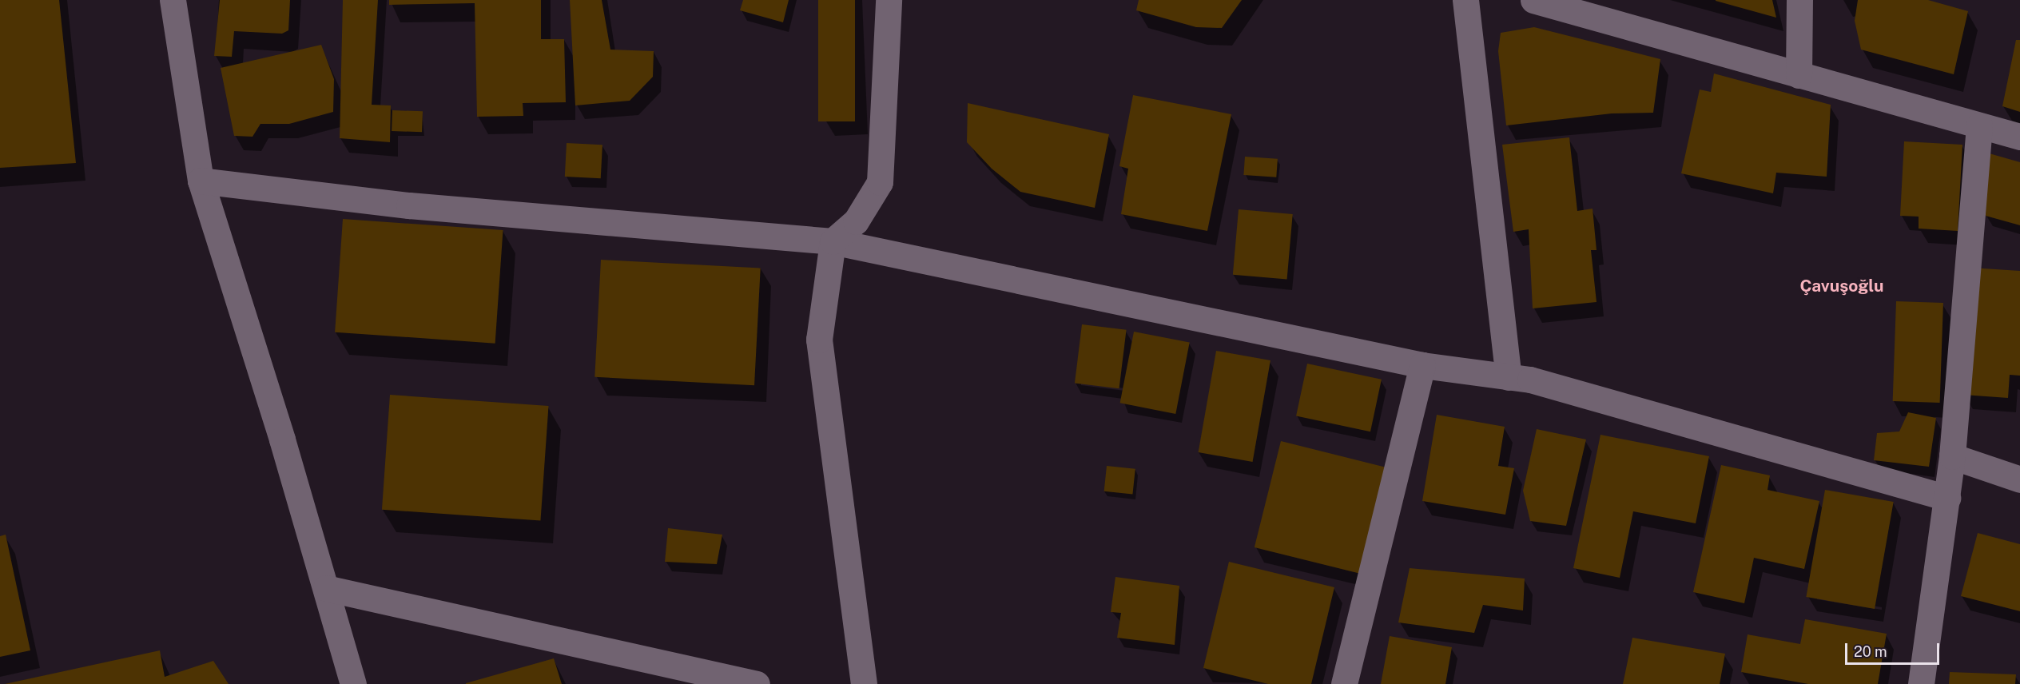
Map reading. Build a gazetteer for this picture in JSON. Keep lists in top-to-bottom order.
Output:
{
  "districts": ["Çavuşoğlu"],
  "scale_bar": "20 m"
}
